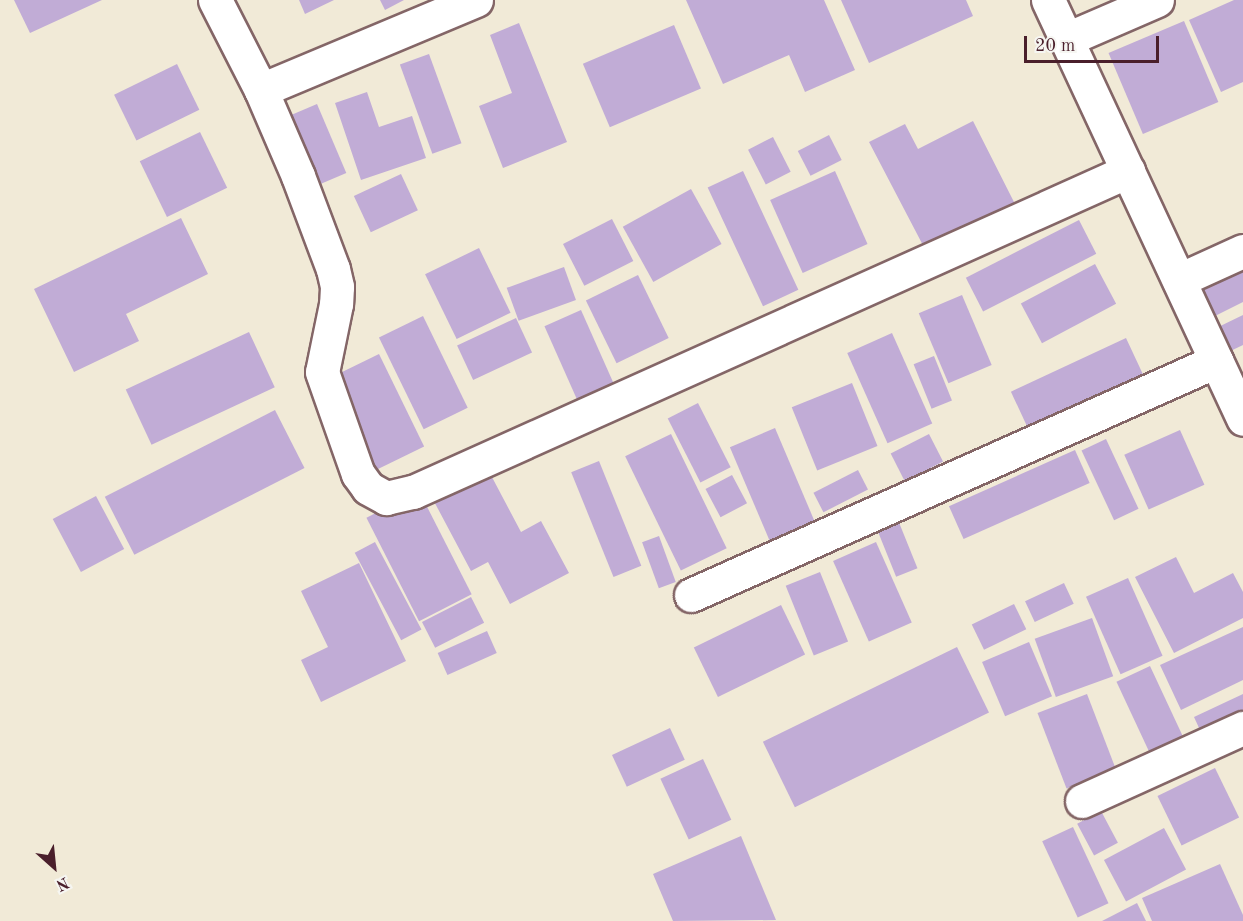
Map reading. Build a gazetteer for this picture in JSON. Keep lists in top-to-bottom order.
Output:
{
  "scale_bar": "20 m",
  "north": "bottom right"
}
